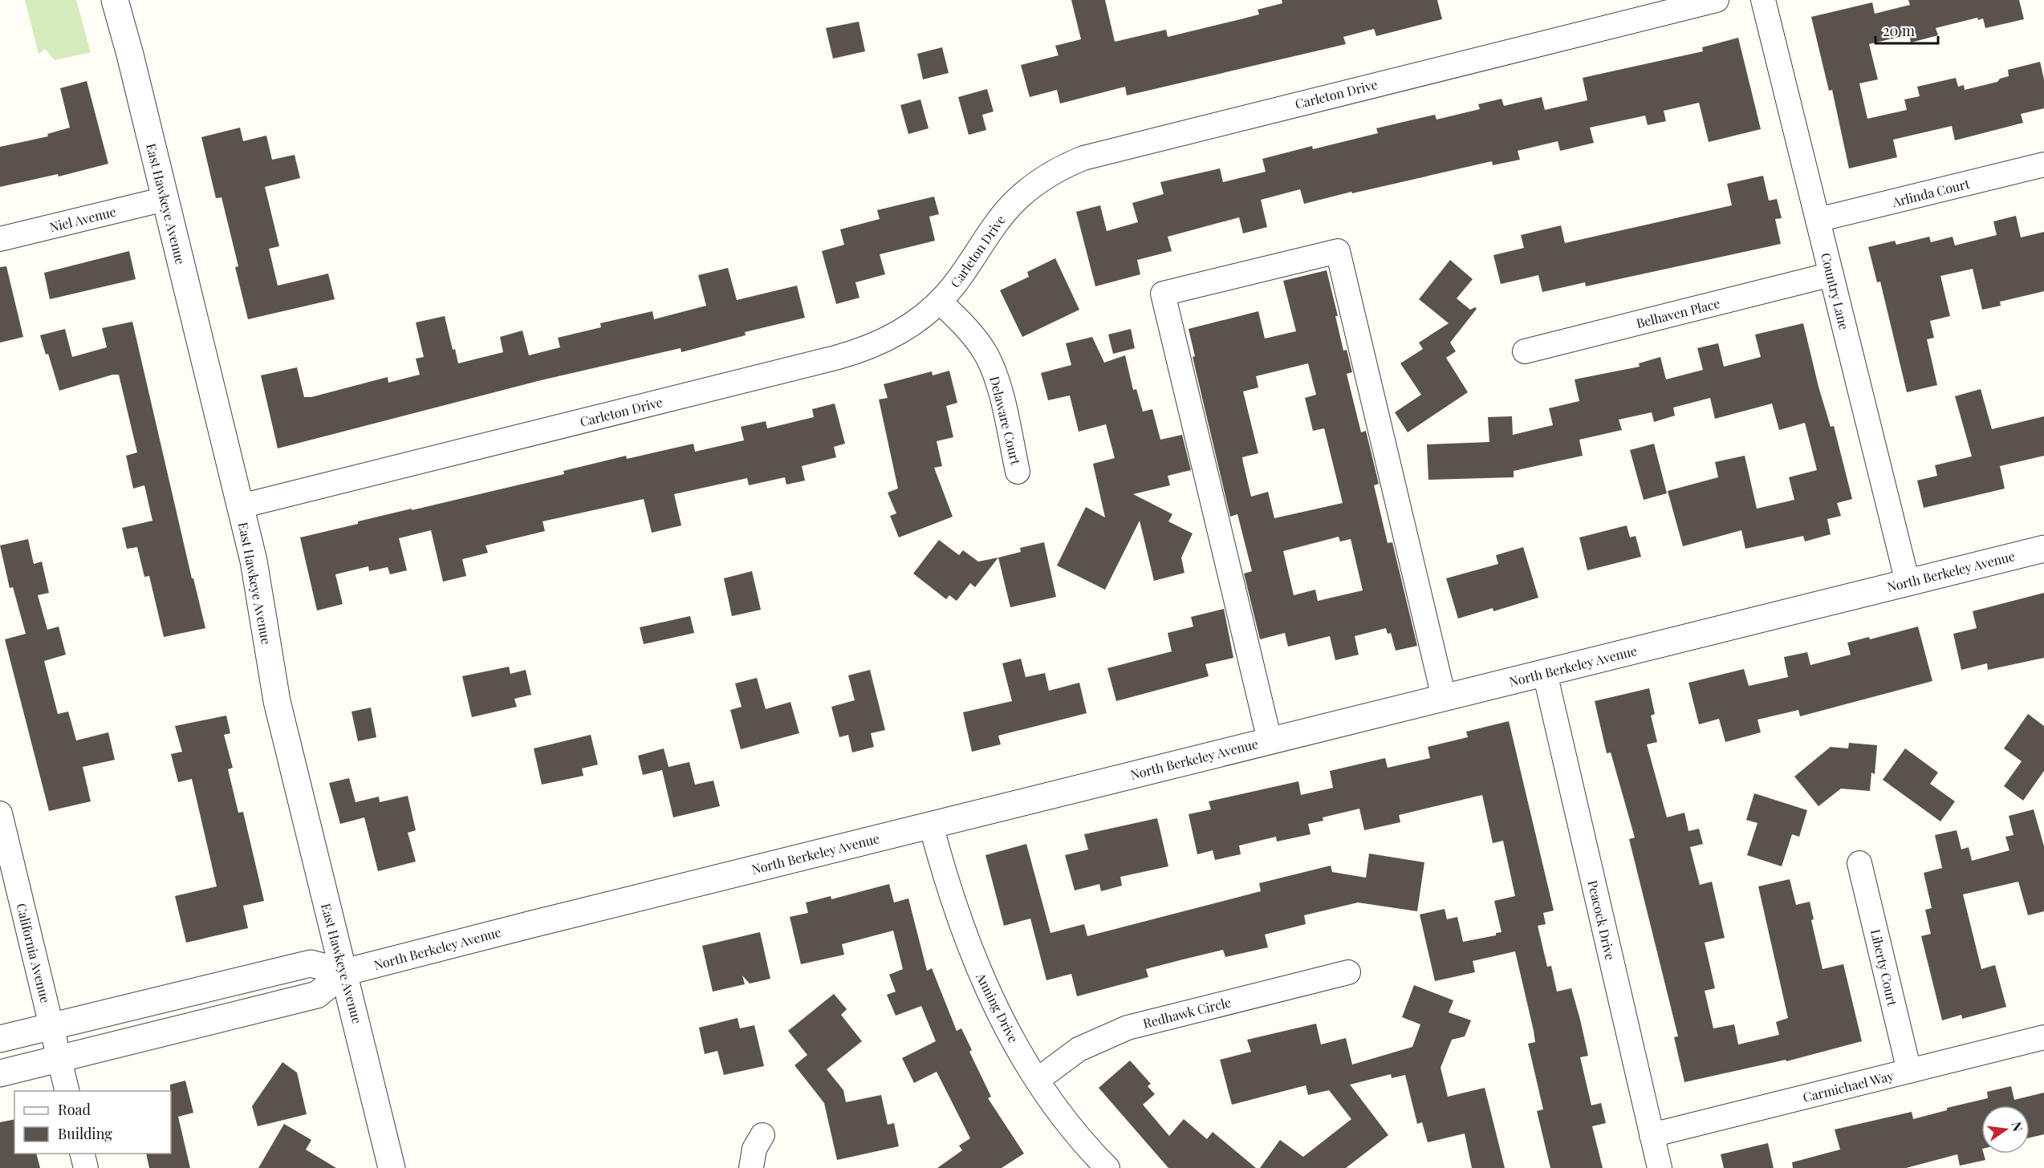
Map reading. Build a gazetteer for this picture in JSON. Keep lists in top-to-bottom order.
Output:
{
  "streets": {
    "street": [
      "Carleton Drive",
      "Arlinda Court",
      "East Hawkeye Avenue",
      "Niel Avenue",
      "Country Lane",
      "Belhaven Place",
      "Delaware Court",
      "North Berkeley Avenue",
      "Peacock Drive",
      "California Avenue",
      "Liberty Court",
      "Anning Drive",
      "Redhawk Circle",
      "Carmichael Way"
    ]
  },
  "crossings": [
    ["Carleton Drive", "East Hawkeye Avenue"],
    ["Carleton Drive", "Delaware Court"],
    ["Arlinda Court", "Country Lane"],
    ["East Hawkeye Avenue", "Niel Avenue"],
    ["East Hawkeye Avenue", "North Berkeley Avenue"],
    ["Country Lane", "Belhaven Place"],
    ["Country Lane", "North Berkeley Avenue"],
    ["North Berkeley Avenue", "Peacock Drive"],
    ["North Berkeley Avenue", "California Avenue"],
    ["North Berkeley Avenue", "Anning Drive"],
    ["Peacock Drive", "Carmichael Way"],
    ["Liberty Court", "Carmichael Way"],
    ["Anning Drive", "Redhawk Circle"]
  ],
  "legend": ["Road", "Building"],
  "scale_bar": "20 m",
  "north": "right"
}
